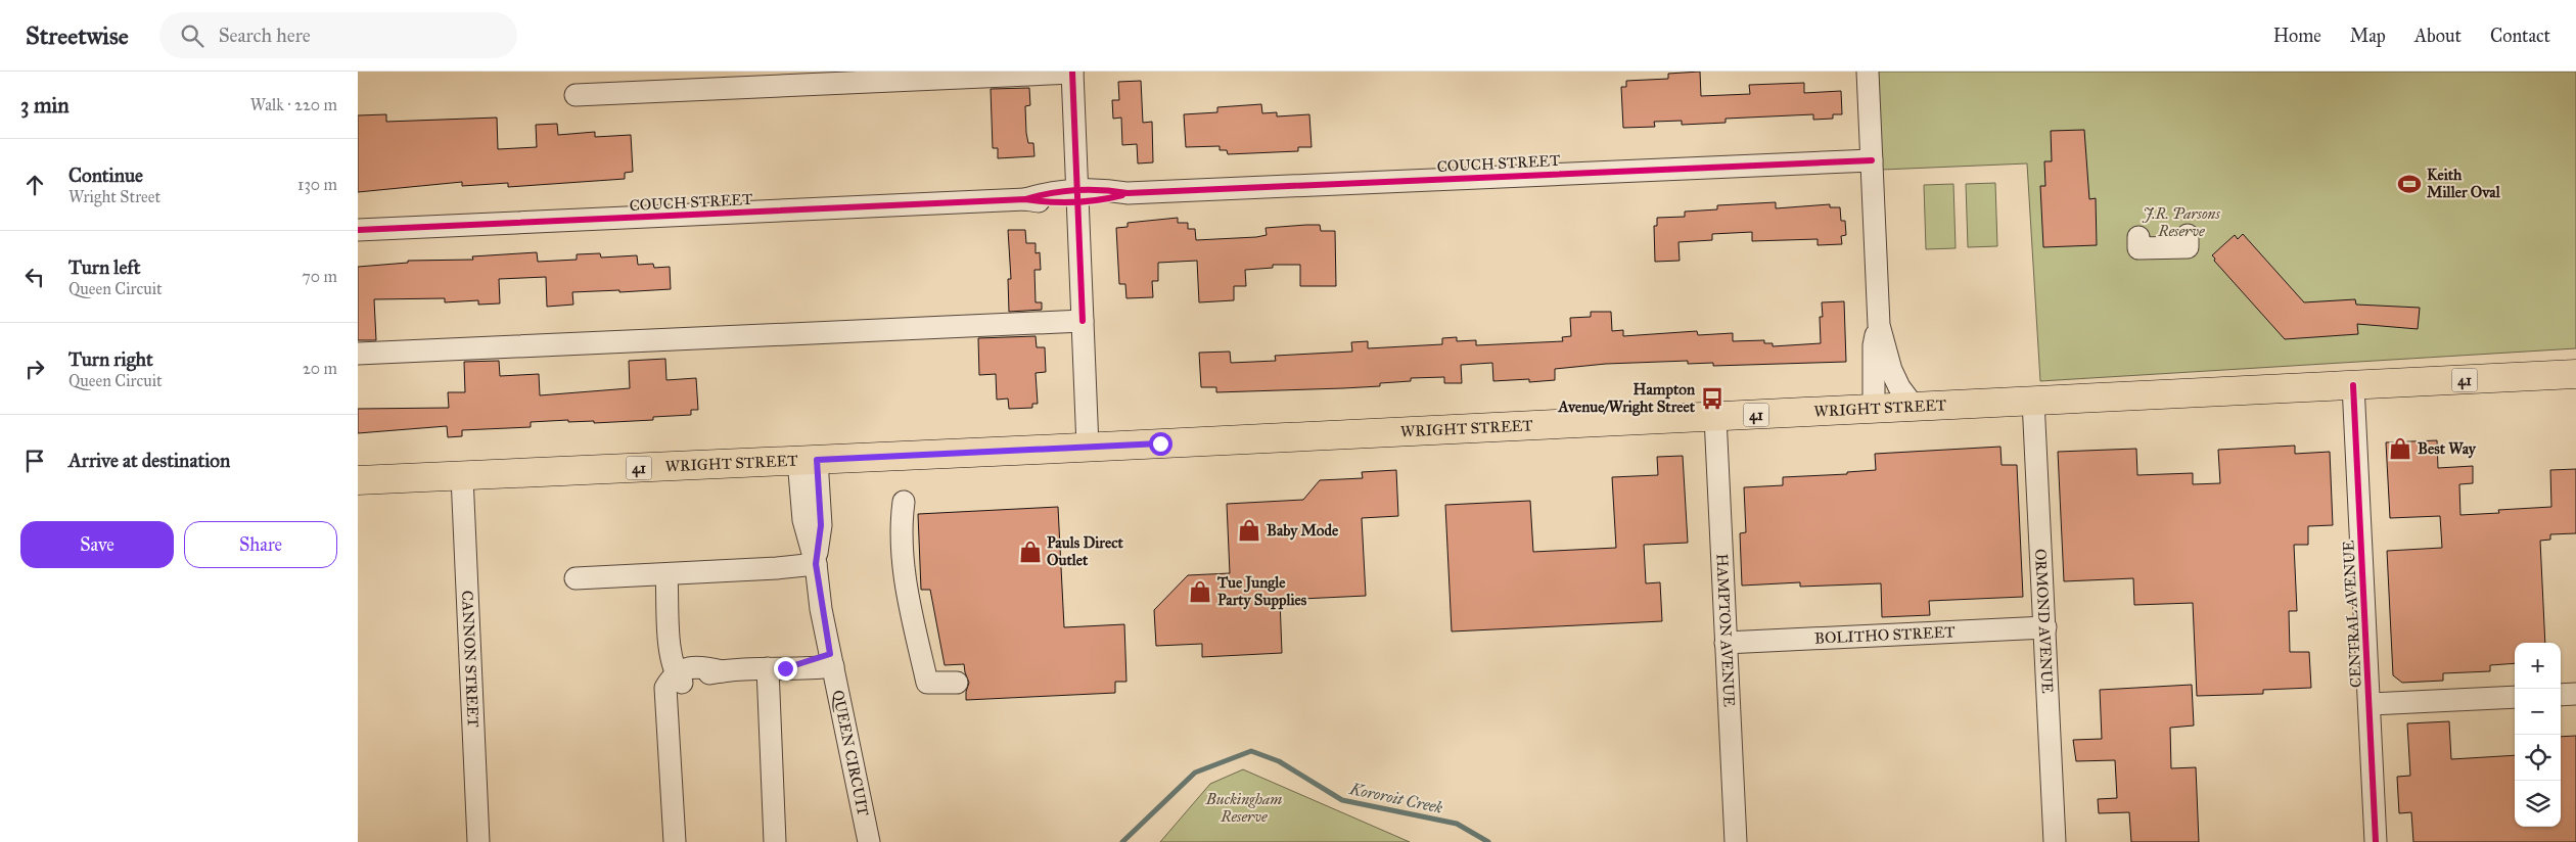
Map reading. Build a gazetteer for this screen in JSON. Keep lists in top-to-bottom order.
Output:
{
  "streets": {
    "main road": ["41", "WRIGHT STREET"],
    "street": [
      "COUCH STREET",
      "CENTRAL AVENUE",
      "ORMOND AVENUE",
      "HAMPTON AVENUE",
      "BOLITHO STREET",
      "CANNON STREET",
      "QUEEN CIRCUIT"
    ]
  },
  "crossings": [
    ["WRIGHT STREET", "CENTRAL AVENUE"],
    ["WRIGHT STREET", "ORMOND AVENUE"],
    ["WRIGHT STREET", "HAMPTON AVENUE"],
    ["WRIGHT STREET", "CANNON STREET"],
    ["WRIGHT STREET", "QUEEN CIRCUIT"],
    ["ORMOND AVENUE", "BOLITHO STREET"],
    ["HAMPTON AVENUE", "BOLITHO STREET"]
  ],
  "water": ["Kororoit Creek"],
  "parks": ["J.R. Parsons Reserve", "Buckingham Reserve"],
  "places": {
    "sports": ["Keith Miller Oval"],
    "bus stop": ["Hampton Avenue/Wright Street"],
    "shop": [
      "Best Way",
      "Baby Mode",
      "Pauls Direct Outlet",
      "Tue Jungle Party Supplies"
    ]
  },
  "page": {
    "header": "Streetwise",
    "search": "Search here",
    "nav": [
      "Home",
      "Map",
      "About",
      "Contact"
    ],
    "heading": ["3 min", "Walk · 220 m"],
    "list": [
      ["Continue", "Wright Street", "130 m"],
      ["Turn left", "Queen Circuit", "70 m"],
      ["Turn right", "Queen Circuit", "20 m"],
      "Arrive at destination"
    ],
    "buttons": ["Save", "Share"],
    "map_buttons": ["+", "−"]
  }
}
